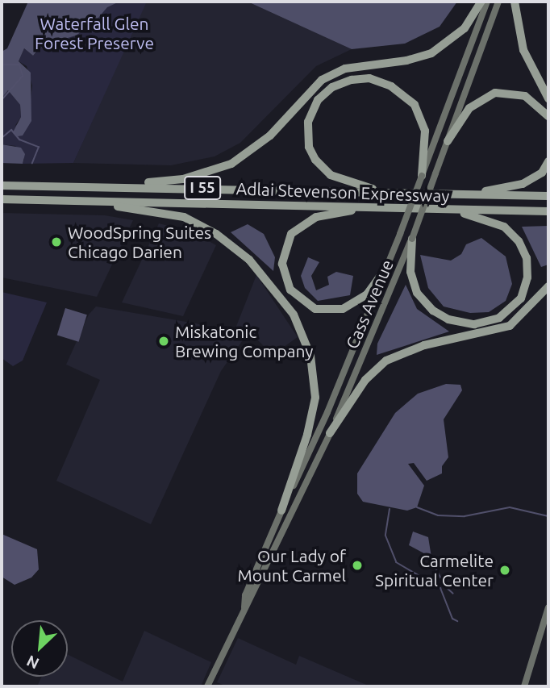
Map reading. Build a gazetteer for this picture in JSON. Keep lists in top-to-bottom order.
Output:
{
  "streets": {
    "highway": ["I 55", "Adlai Stevenson Expressway"],
    "main road": ["Cass Avenue"]
  },
  "parks": ["Waterfall Glen Forest Preserve"],
  "places": [
    "WoodSpring Suites Chicago Darien",
    "Miskatonic Brewing Company",
    "Our Lady of Mount Carmel",
    "Carmelite Spiritual Center"
  ],
  "north": "bottom left"
}
